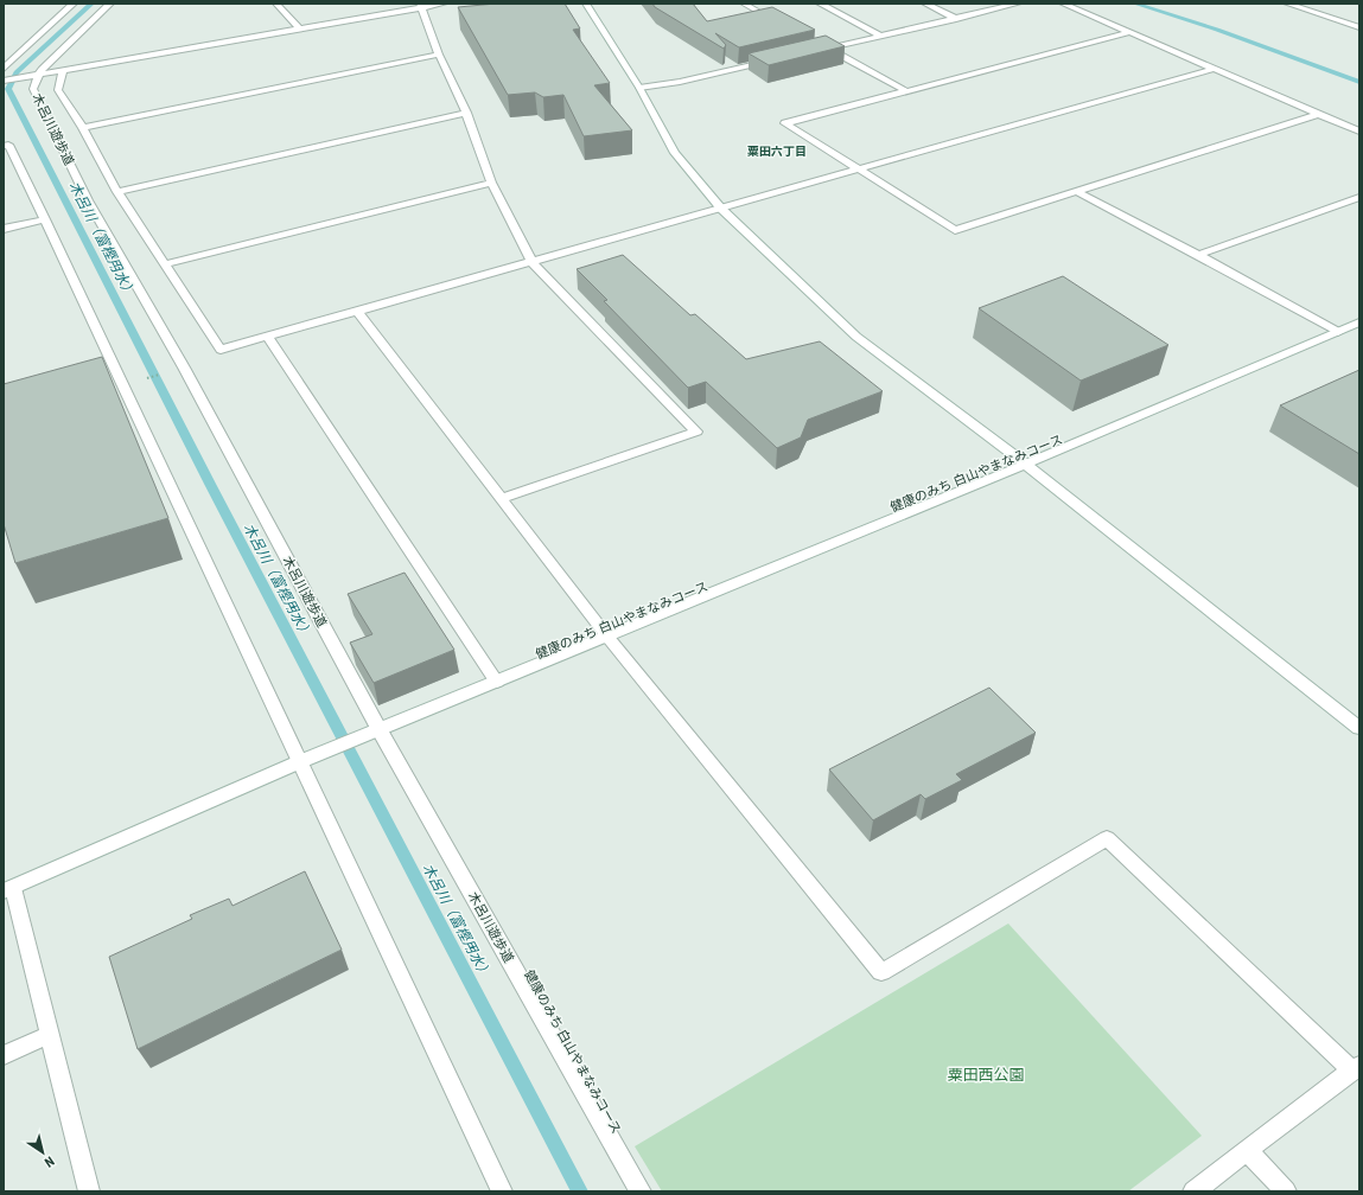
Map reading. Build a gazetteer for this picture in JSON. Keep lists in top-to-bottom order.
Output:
{
  "streets": {
    "street": ["木呂川遊歩道"]
  },
  "districts": ["粟田六丁目"],
  "water": ["木呂川（富樫用水）"],
  "parks": ["粟田西公園"],
  "north": "bottom right"
}
